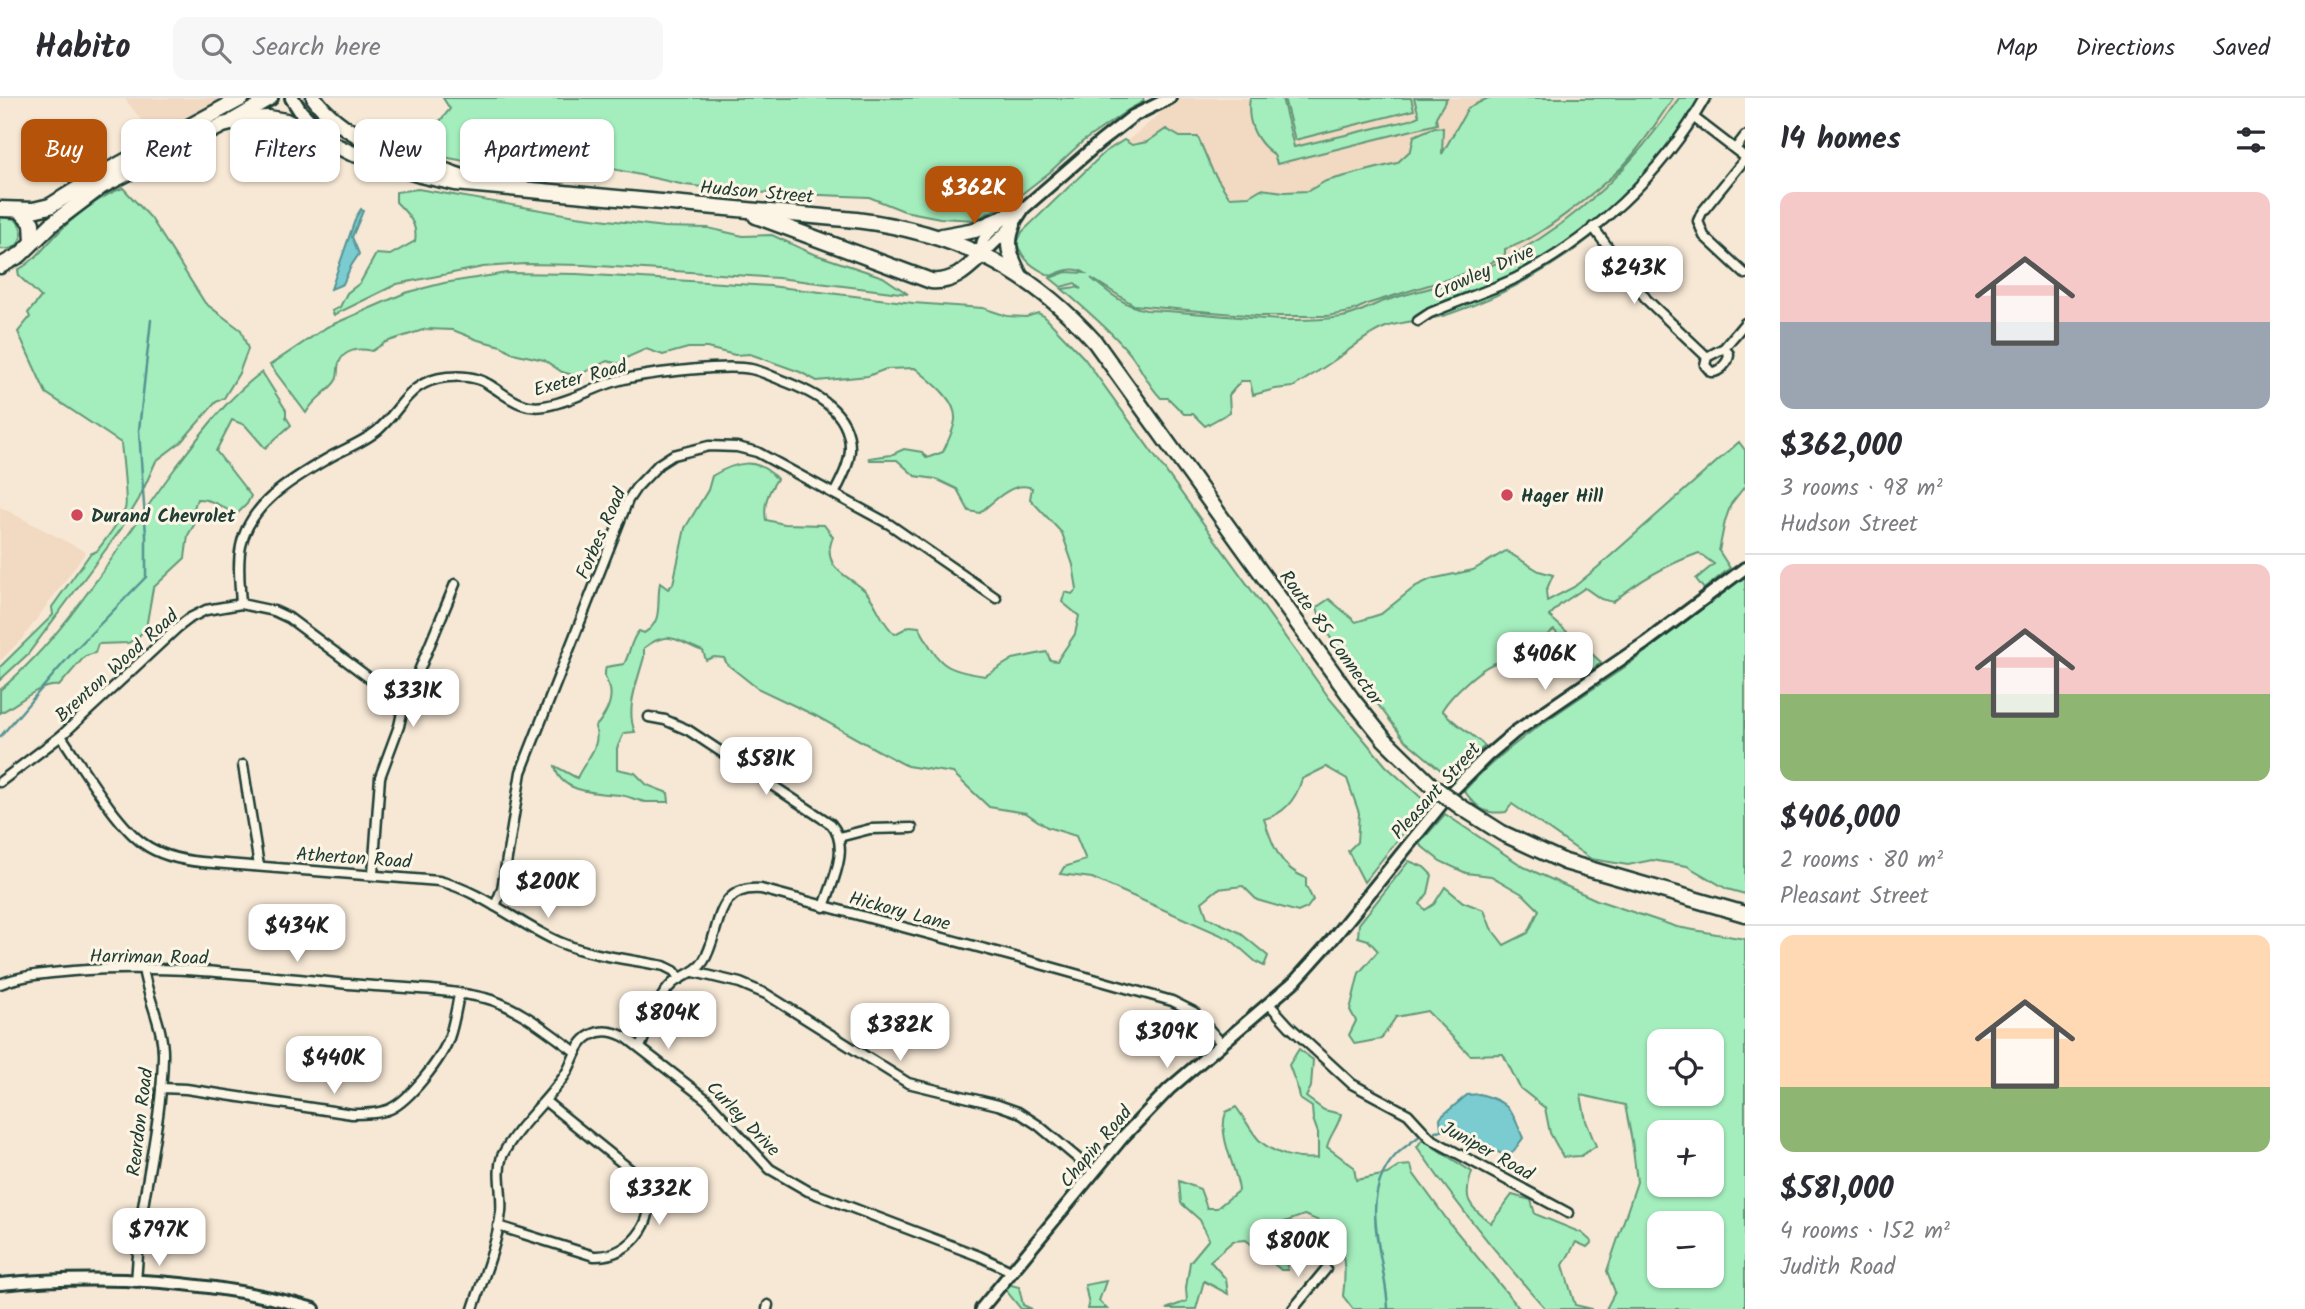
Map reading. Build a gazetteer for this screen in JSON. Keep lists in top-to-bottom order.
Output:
{
  "streets": {
    "main road": ["Hudson Street", "Route 85 Connector"],
    "street": [
      "Crowley Drive",
      "Exeter Road",
      "Forbes Road",
      "Brenton Wood Road",
      "Pleasant Street",
      "Atherton Road",
      "Hickory Lane",
      "Harriman Road",
      "Curley Drive",
      "Reardon Road",
      "Chapin Road",
      "Juniper Road"
    ]
  },
  "crossings": [
    ["Hudson Street", "Route 85 Connector"],
    ["Exeter Road", "Forbes Road"],
    ["Exeter Road", "Brenton Wood Road"],
    ["Forbes Road", "Atherton Road"],
    ["Brenton Wood Road", "Atherton Road"],
    ["Pleasant Street", "Chapin Road"],
    ["Hickory Lane", "Chapin Road"],
    ["Harriman Road", "Curley Drive"],
    ["Harriman Road", "Reardon Road"],
    ["Curley Drive", "Chapin Road"],
    ["Chapin Road", "Juniper Road"]
  ],
  "places": ["Hager Hill", "Durand Chevrolet"],
  "page": {
    "header": "Habito",
    "search": "Search here",
    "nav": ["Map", "Directions", "Saved"],
    "heading": "14 homes",
    "chip": [
      "Buy",
      "Rent",
      "Filters",
      "New",
      "Apartment"
    ],
    "price": [
      "$362K",
      "$243K",
      "$406K",
      "$331K",
      "$581K",
      "$200K",
      "$434K",
      "$804K",
      "$382K",
      "$309K",
      "$440K",
      "$332K",
      "$797K",
      "$800K"
    ],
    "list": [
      {
        "name": "$362,000",
        "note": "3 rooms · 98 m² · Hudson Street"
      },
      {
        "name": "$406,000",
        "note": "2 rooms · 80 m² · Pleasant Street"
      },
      {
        "name": "$581,000",
        "note": "4 rooms · 152 m² · Judith Road"
      }
    ],
    "map_buttons": ["+", "−"]
  }
}
